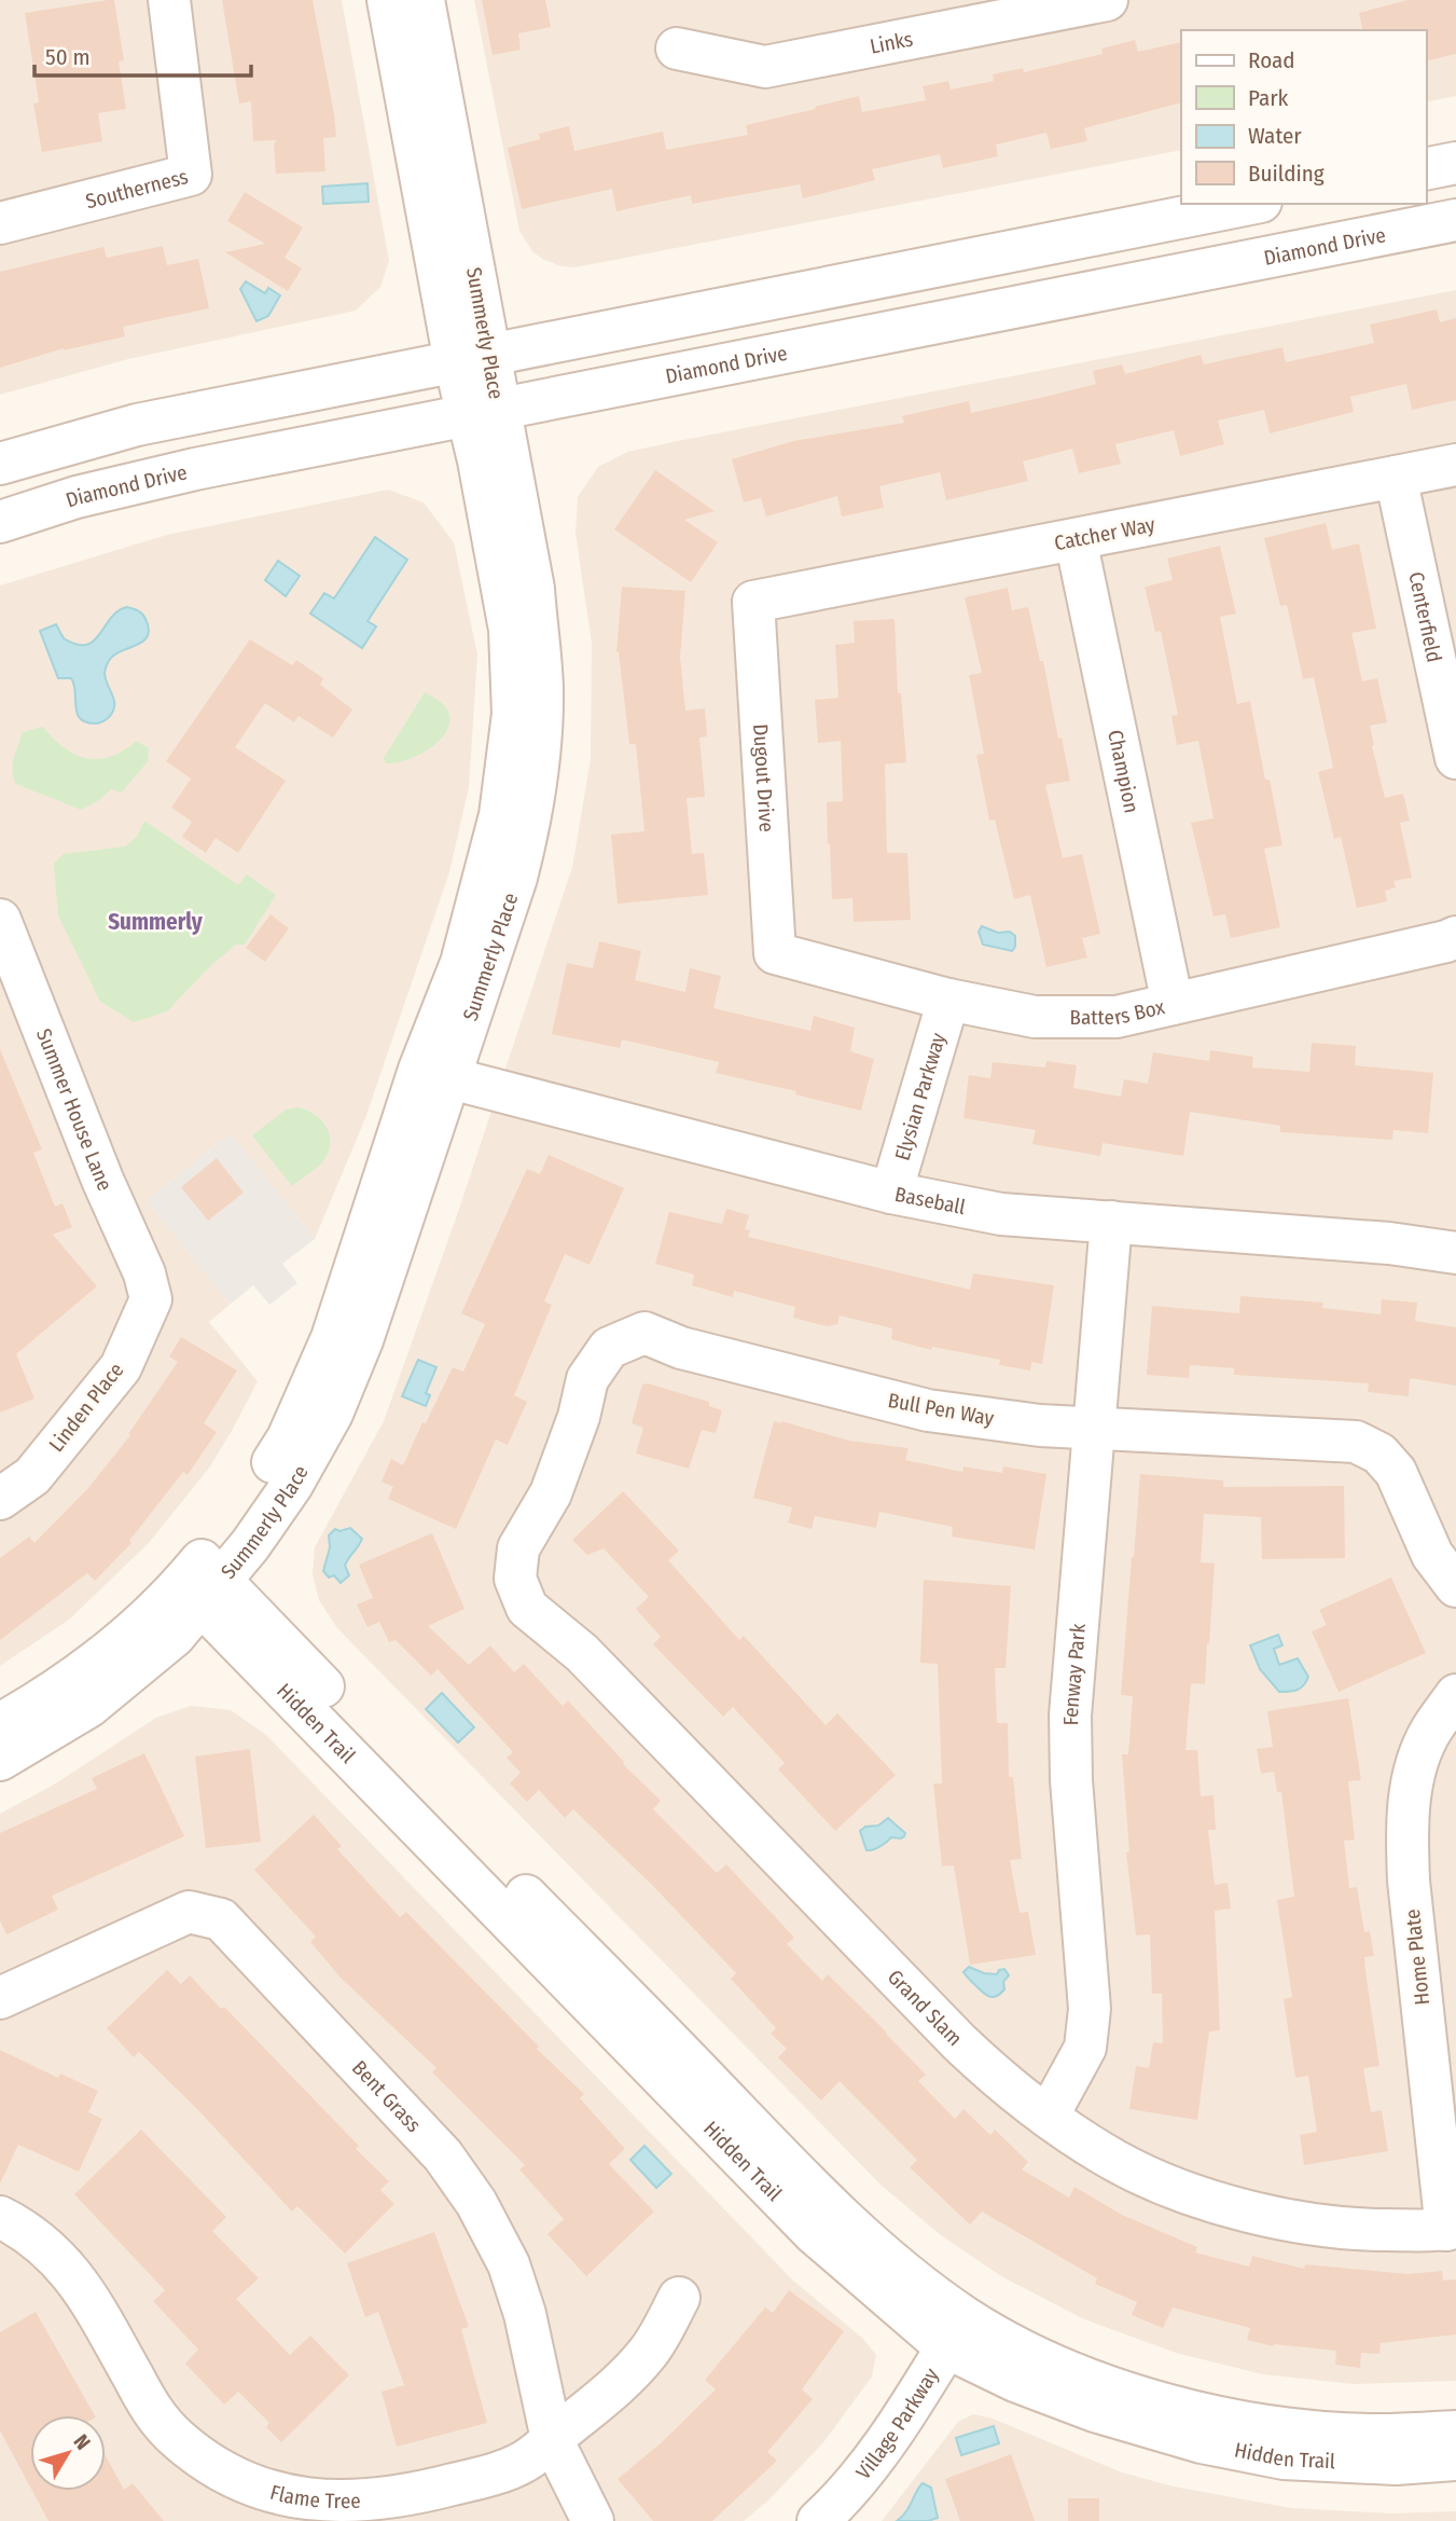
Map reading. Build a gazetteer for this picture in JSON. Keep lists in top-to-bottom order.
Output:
{
  "streets": {
    "street": [
      "Links",
      "Southerness",
      "Diamond Drive",
      "Summerly Place",
      "Catcher Way",
      "Centerfield",
      "Champion",
      "Dugout Drive",
      "Batters Box",
      "Elysian Parkway",
      "Summer House Lane",
      "Baseball",
      "Linden Place",
      "Bull Pen Way",
      "Fenway Park",
      "Hidden Trail",
      "Home Plate",
      "Grand Slam",
      "Bent Grass",
      "Village Parkway",
      "Flame Tree"
    ]
  },
  "crossings": [
    ["Diamond Drive", "Summerly Place"],
    ["Summerly Place", "Baseball"],
    ["Summerly Place", "Hidden Trail"],
    ["Catcher Way", "Centerfield"],
    ["Catcher Way", "Champion"],
    ["Catcher Way", "Dugout Drive"],
    ["Champion", "Batters Box"],
    ["Dugout Drive", "Batters Box"],
    ["Batters Box", "Elysian Parkway"],
    ["Elysian Parkway", "Baseball"],
    ["Summer House Lane", "Linden Place"],
    ["Baseball", "Fenway Park"],
    ["Bull Pen Way", "Fenway Park"],
    ["Bull Pen Way", "Grand Slam"],
    ["Fenway Park", "Grand Slam"],
    ["Hidden Trail", "Village Parkway"],
    ["Home Plate", "Grand Slam"],
    ["Bent Grass", "Flame Tree"]
  ],
  "districts": ["Summerly"],
  "legend": [
    "Road",
    "Park",
    "Water",
    "Building"
  ],
  "scale_bar": "50 m",
  "north": "top right"
}
